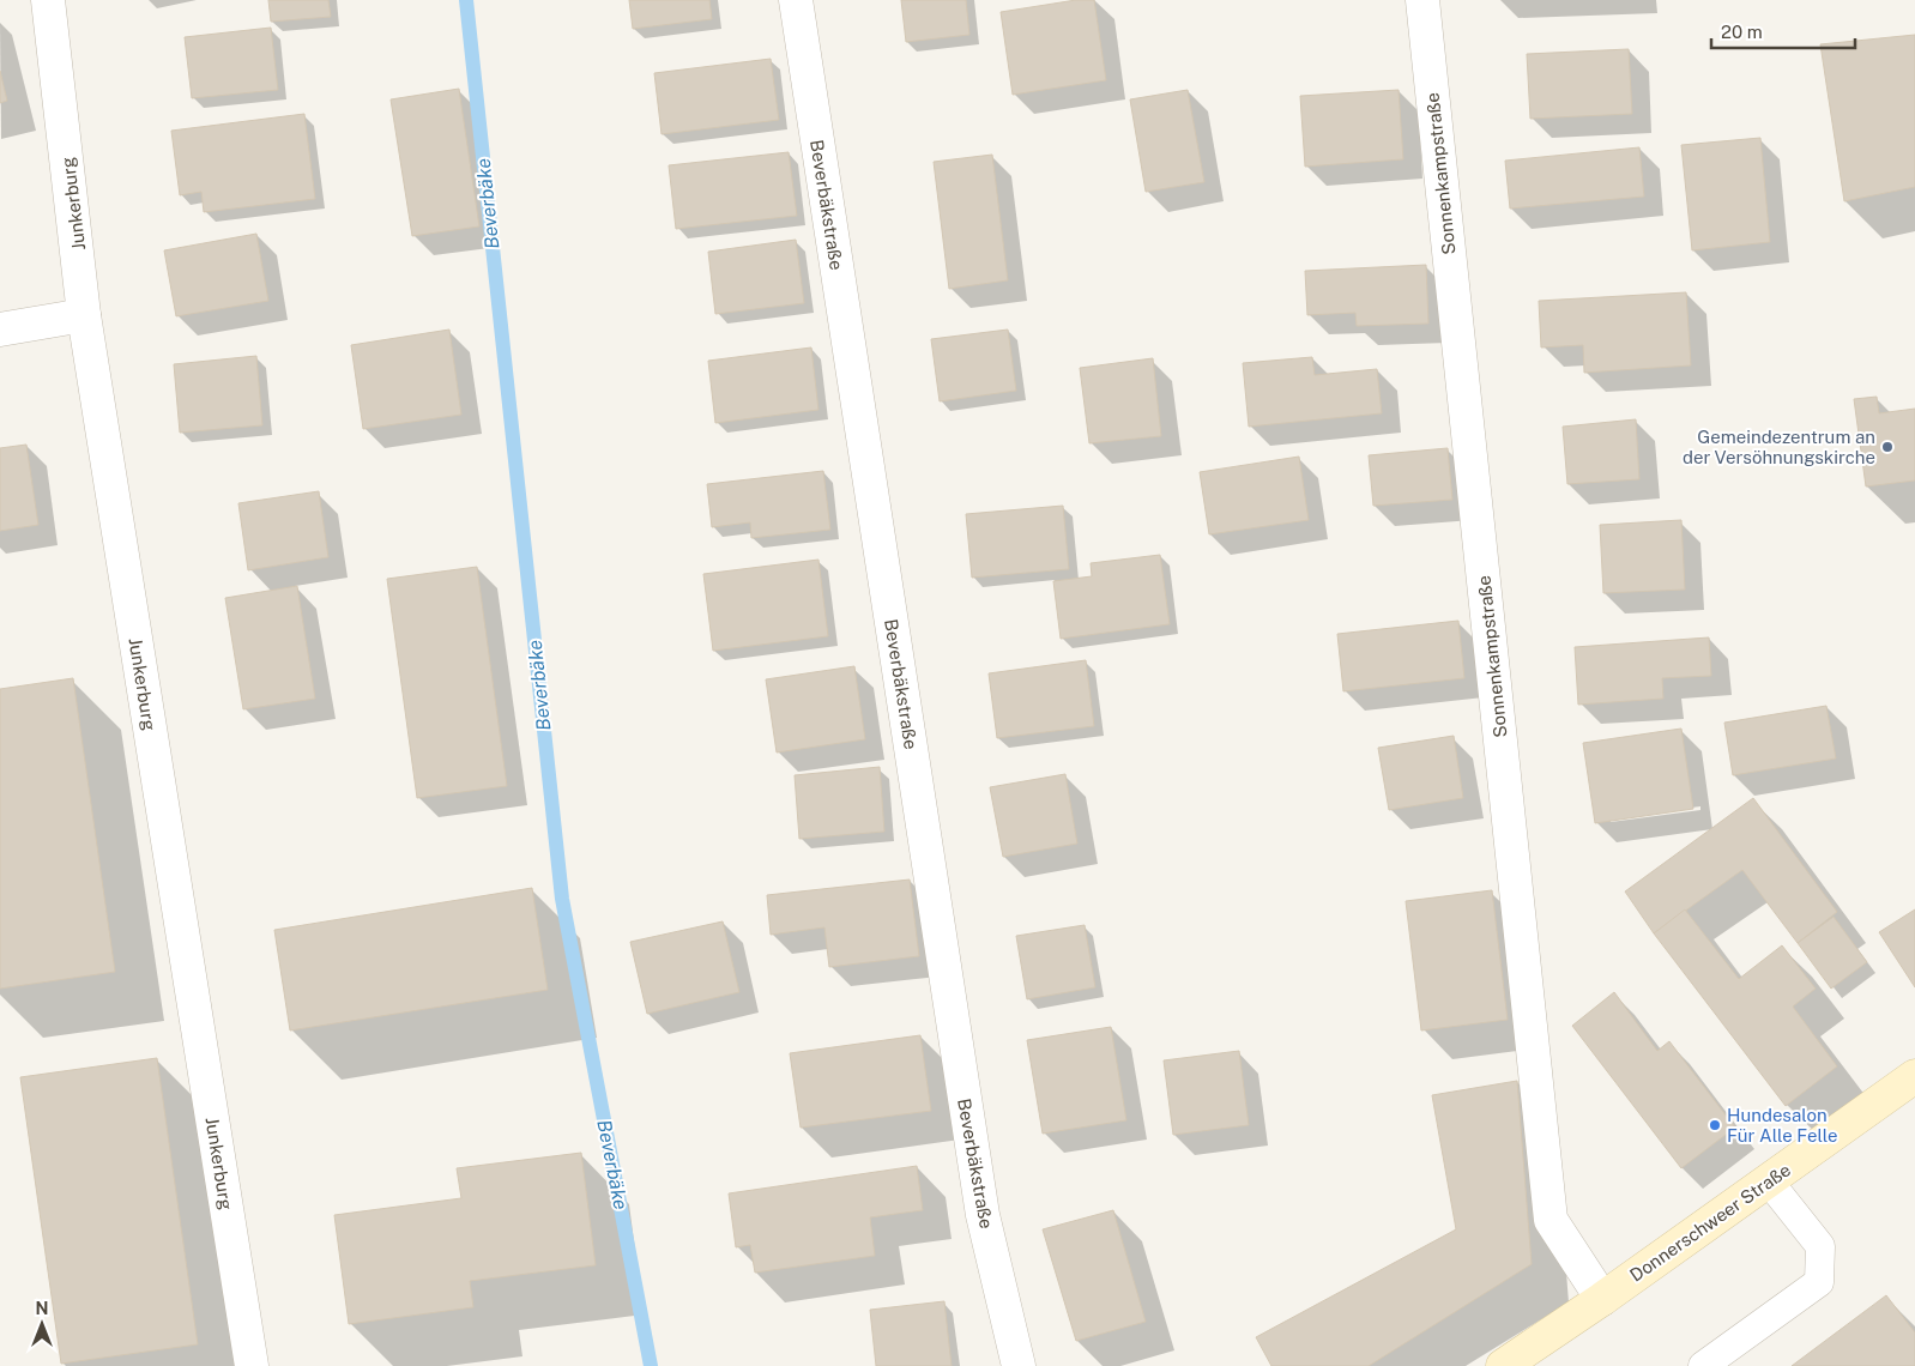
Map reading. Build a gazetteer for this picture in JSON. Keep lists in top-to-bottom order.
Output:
{
  "streets": {
    "main road": ["Donnerschweer Straße"],
    "street": ["Sonnenkampstraße", "Junkerburg", "Beverbäkstraße"]
  },
  "crossings": [
    ["Sonnenkampstraße", "Donnerschweer Straße"]
  ],
  "water": ["Beverbäke"],
  "places": ["Gemeindezentrum an der Versöhnungskirche", "Hundesalon Für Alle Felle"],
  "scale_bar": "20 m",
  "north": "top"
}
